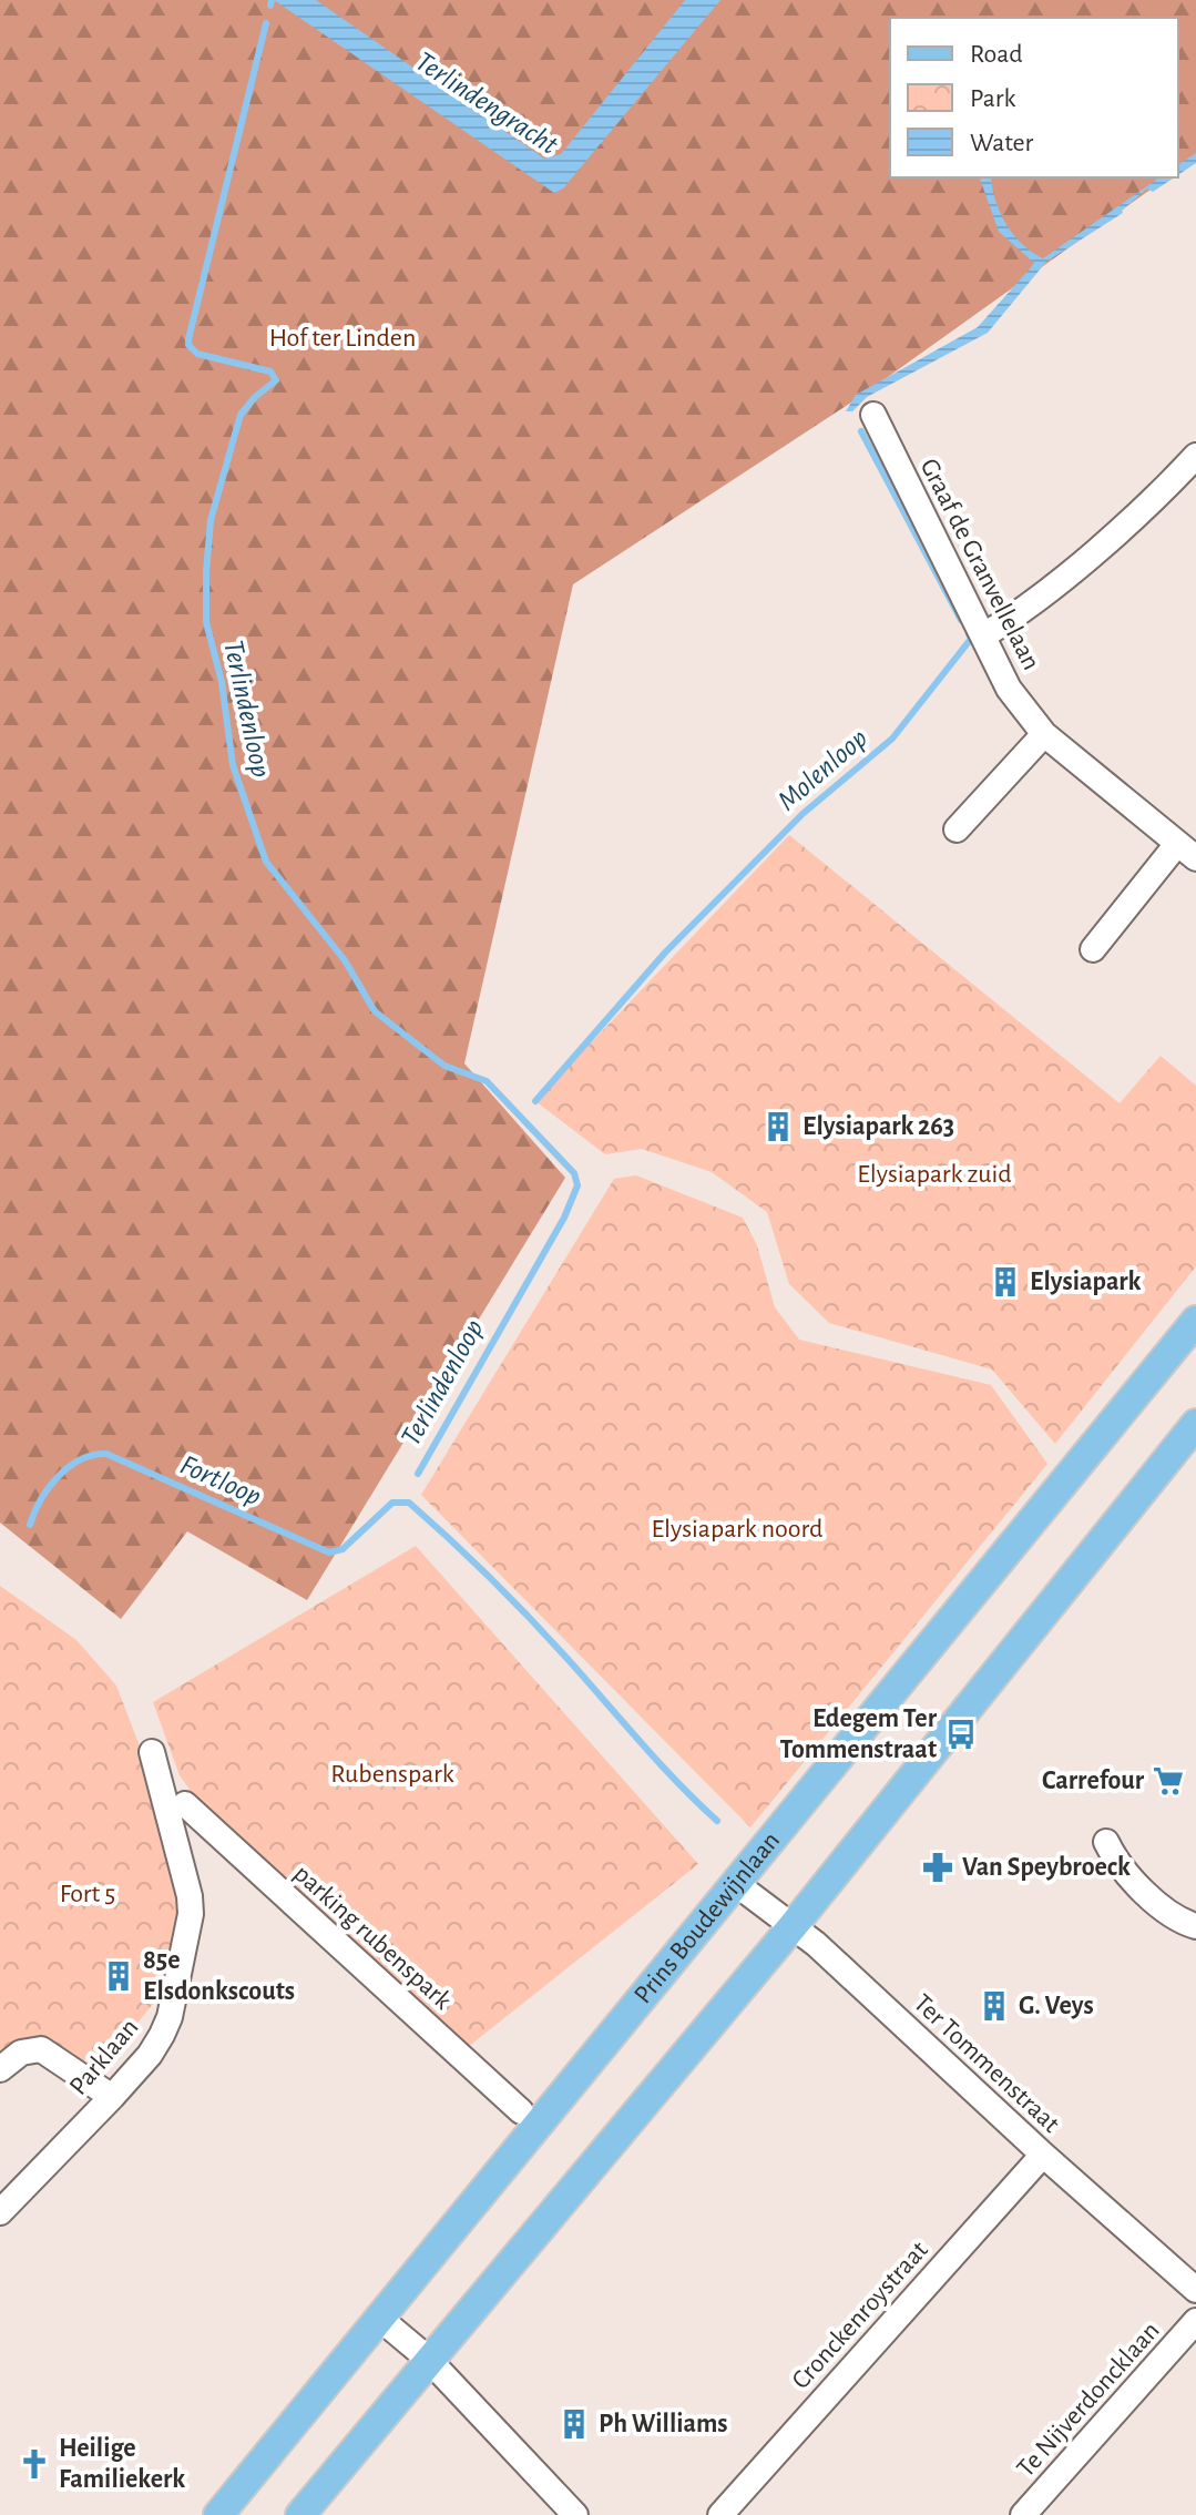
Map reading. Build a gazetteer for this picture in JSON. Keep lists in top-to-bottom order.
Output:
{
  "streets": {
    "main road": ["Prins Boudewijnlaan"],
    "street": [
      "Graaf de Granvellelaan",
      "parking rubenspark",
      "Parklaan",
      "Ter Tommenstraat",
      "Cronckenroystraat",
      "Te Nijverdoncklaan"
    ]
  },
  "crossings": [
    ["Prins Boudewijnlaan", "Ter Tommenstraat"],
    ["Ter Tommenstraat", "Cronckenroystraat"]
  ],
  "water": [
    "Terlindengracht",
    "Terlindenloop",
    "Molenloop",
    "Fortloop"
  ],
  "parks": [
    "Hof ter Linden",
    "Elysiapark zuid",
    "Elysiapark noord",
    "Rubenspark",
    "Fort 5"
  ],
  "places": {
    "building": [
      "Elysiapark 263",
      "Elysiapark",
      "85e Elsdonkscouts",
      "G. Veys",
      "Ph Williams"
    ],
    "bus stop": ["Edegem Ter Tommenstraat"],
    "supermarket": ["Carrefour"],
    "pharmacy": ["Van Speybroeck"],
    "church": ["Heilige Familiekerk"]
  },
  "legend": ["Road", "Park", "Water"]
}
